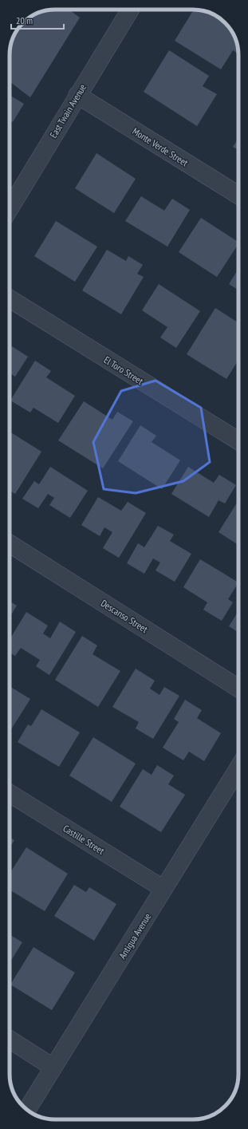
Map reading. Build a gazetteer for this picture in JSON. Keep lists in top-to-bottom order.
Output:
{
  "streets": {
    "street": [
      "East Twain Avenue",
      "Monte Verde Street",
      "El Toro Street",
      "Descanso Street",
      "Castille Street",
      "Antigua Avenue"
    ]
  },
  "crossings": [
    ["East Twain Avenue", "Monte Verde Street"],
    ["Castille Street", "Antigua Avenue"]
  ],
  "scale_bar": "20 m"
}
